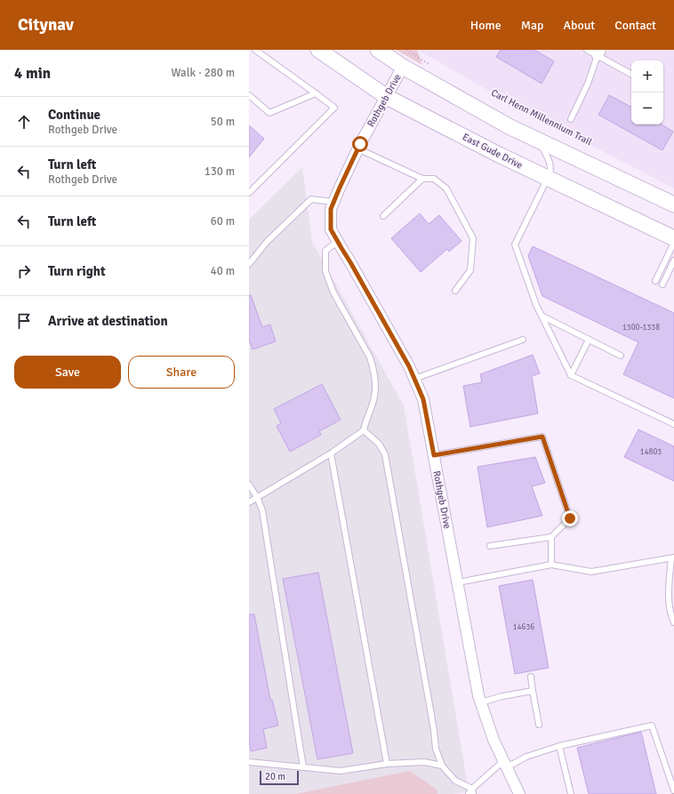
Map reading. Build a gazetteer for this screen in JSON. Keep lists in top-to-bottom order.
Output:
{
  "streets": {
    "main road": ["East Gude Drive"],
    "street": ["Rothgeb Drive"]
  },
  "crossings": [
    ["Rothgeb Drive", "East Gude Drive"]
  ],
  "house_numbers": ["1300-1338", "14803", "14636"],
  "scale_bar": "20 m",
  "page": {
    "header": "Citynav",
    "nav": [
      "Home",
      "Map",
      "About",
      "Contact"
    ],
    "heading": ["4 min", "Walk · 280 m"],
    "map_buttons": ["+", "−"],
    "list": [
      ["Continue", "Rothgeb Drive", "50 m"],
      ["Turn left", "Rothgeb Drive", "130 m"],
      ["Turn left", "60 m"],
      ["Turn right", "40 m"],
      "Arrive at destination"
    ],
    "buttons": ["Save", "Share"],
    "scale": "20 m"
  }
}
